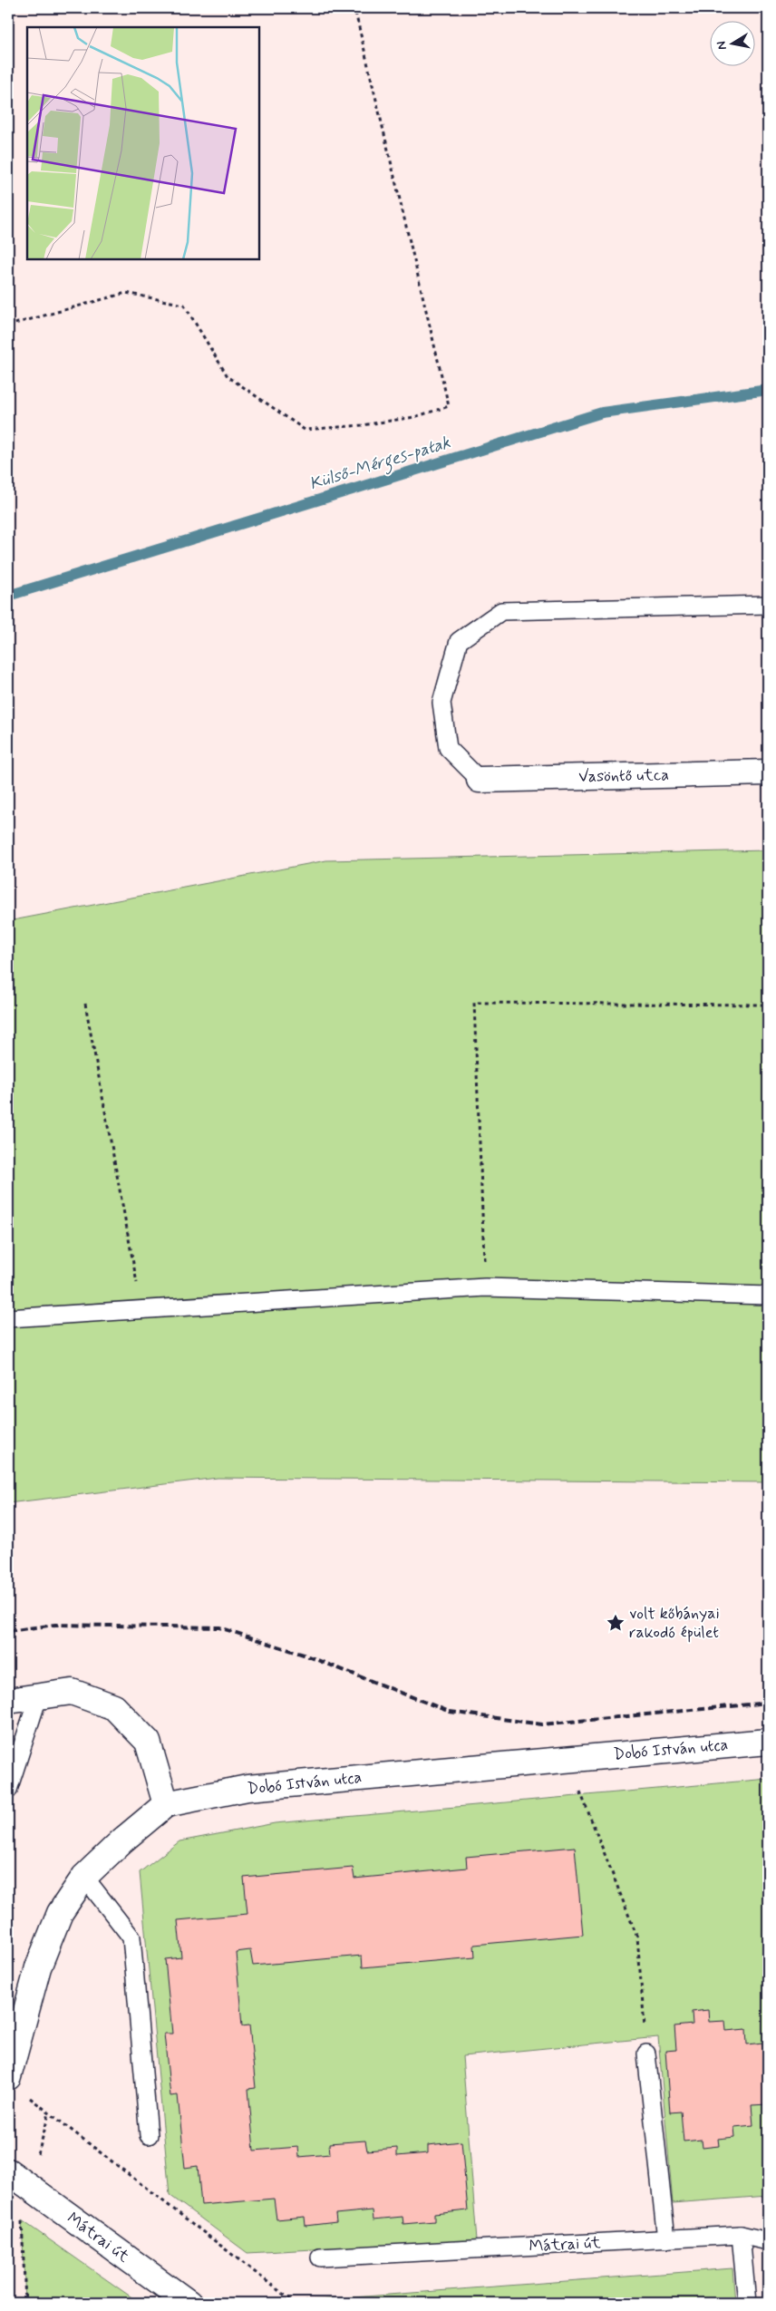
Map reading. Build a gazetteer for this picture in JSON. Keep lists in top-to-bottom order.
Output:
{
  "streets": {
    "street": ["Vasöntő utca", "Dobó István utca", "Mátrai út"]
  },
  "water": ["Külső-Mérges-patak"],
  "places": {
    "place": ["volt kőbányai rakodó épület"]
  },
  "north": "left"
}
